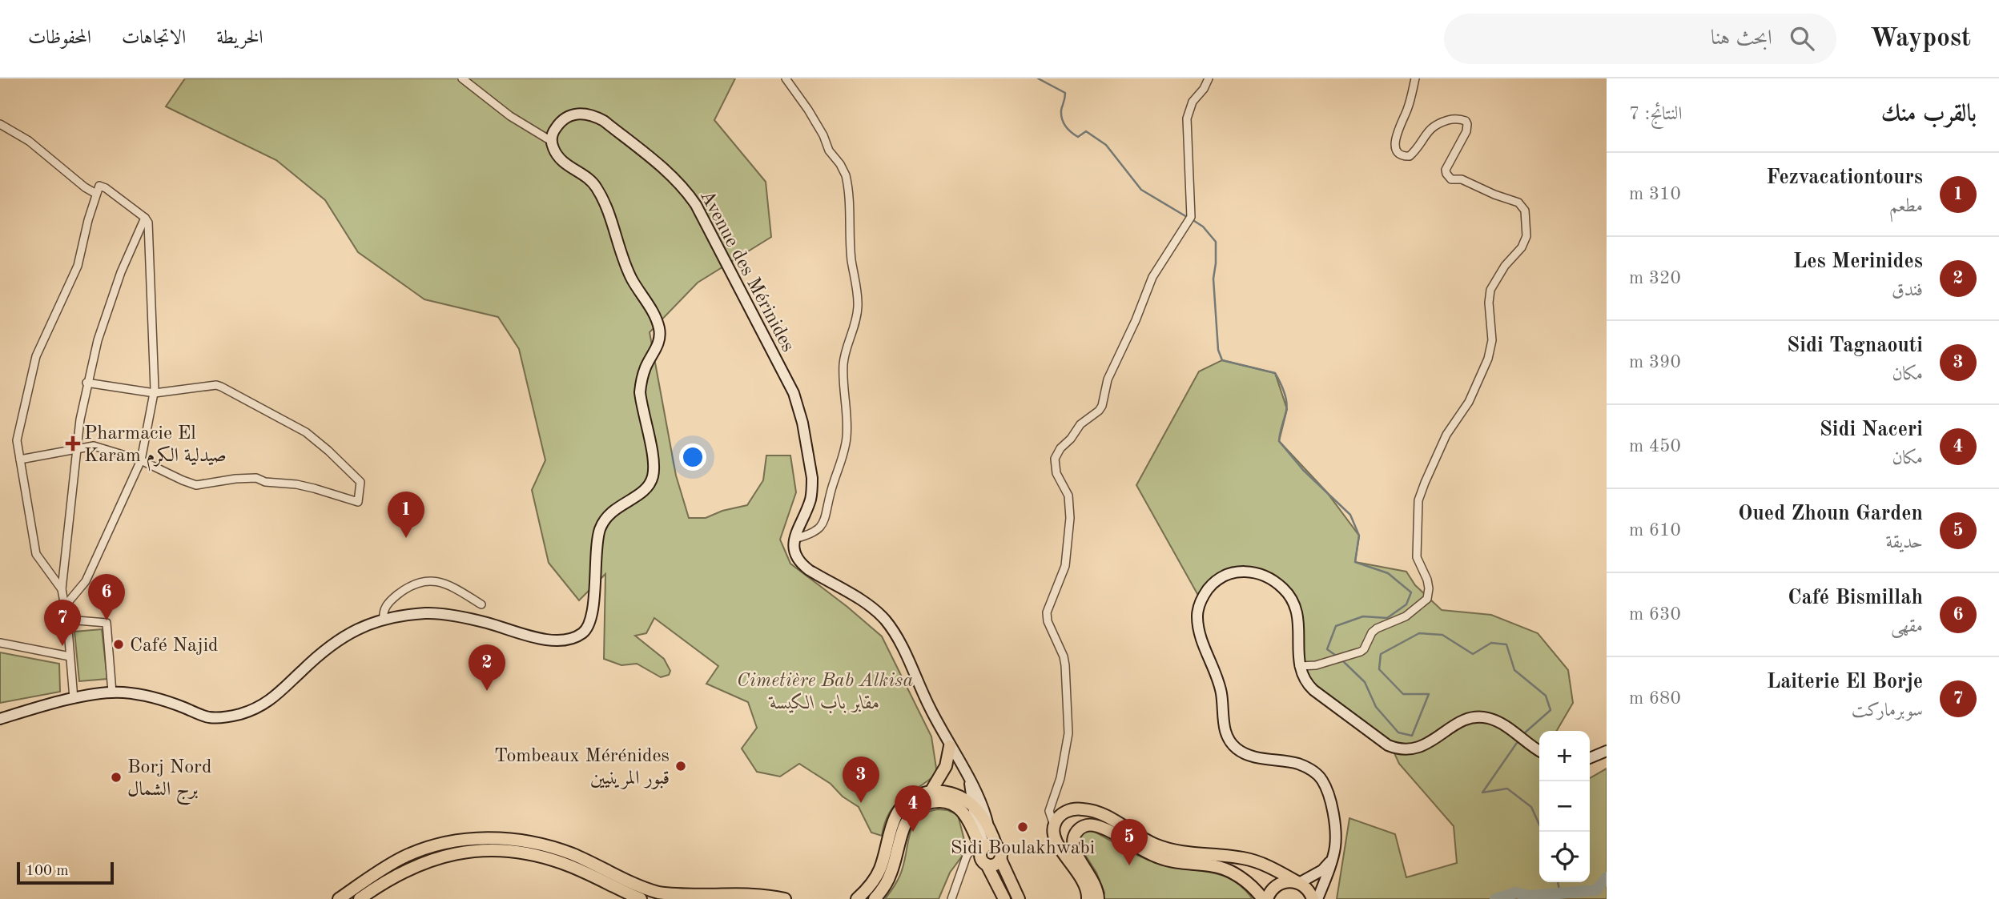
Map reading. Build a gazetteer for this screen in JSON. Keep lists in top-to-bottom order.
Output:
{
  "streets": {
    "main road": ["Avenue des Mérinides"]
  },
  "parks": ["Cimetière Bab Alkisa مقابر باب الكيسة"],
  "places": {
    "health": ["Pharmacie El Karam صيدلية الكرم"],
    "other": [
      "Café Najid",
      "Tombeaux Mérénides قبور المرينيين",
      "Borj Nord برج الشمال",
      "Sidi Boulakhwabi"
    ]
  },
  "scale_bar": "100 m",
  "page": {
    "header": "Waypost",
    "search": "ابحث هنا",
    "nav": ["الخريطة", "الاتجاهات", "المحفوظات"],
    "heading": ["بالقرب منك", "النتائج: 7"],
    "list": [
      {
        "mark": "1",
        "name": "Fezvacationtours",
        "note": "مطعم",
        "value": "310 m"
      },
      {
        "mark": "2",
        "name": "Les Merinides",
        "note": "فندق",
        "value": "320 m"
      },
      {
        "mark": "3",
        "name": "Sidi Tagnaouti",
        "note": "مكان",
        "value": "390 m"
      },
      {
        "mark": "4",
        "name": "Sidi Naceri",
        "note": "مكان",
        "value": "450 m"
      },
      {
        "mark": "5",
        "name": "Oued Zhoun Garden",
        "note": "حديقة",
        "value": "610 m"
      },
      {
        "mark": "6",
        "name": "Café Bismillah",
        "note": "مقهى",
        "value": "630 m"
      },
      {
        "mark": "7",
        "name": "Laiterie El Borje",
        "note": "سوبرماركت",
        "value": "680 m"
      }
    ],
    "pins": [
      "1",
      "6",
      "7",
      "2",
      "3",
      "4",
      "5"
    ],
    "map_buttons": ["+", "−"],
    "scale": "100 m"
  }
}
